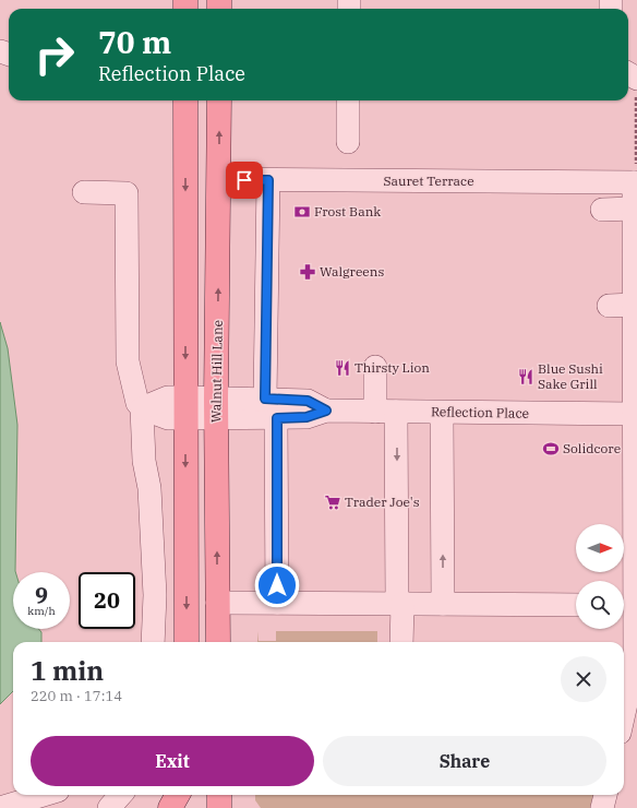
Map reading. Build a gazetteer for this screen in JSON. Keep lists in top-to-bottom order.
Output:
{
  "streets": {
    "main road": ["Walnut Hill Lane"],
    "street": ["Sauret Terrace", "Reflection Place"]
  },
  "crossings": [
    ["Sauret Terrace", "Walnut Hill Lane"],
    ["Walnut Hill Lane", "Reflection Place"]
  ],
  "places": {
    "bank": ["Frost Bank"],
    "pharmacy": ["Walgreens"],
    "restaurant": ["Thirsty Lion", "Blue Sushi Sake Grill"],
    "sports": ["Solidcore"],
    "supermarket": ["Trader Joe's"]
  },
  "north": "right",
  "page": {
    "turn": ["70 m", "Reflection Place"],
    "speed": "9 km/h",
    "limit": "20",
    "heading": ["1 min", "220 m · 17:14"],
    "buttons": ["Exit", "Share"]
  }
}
